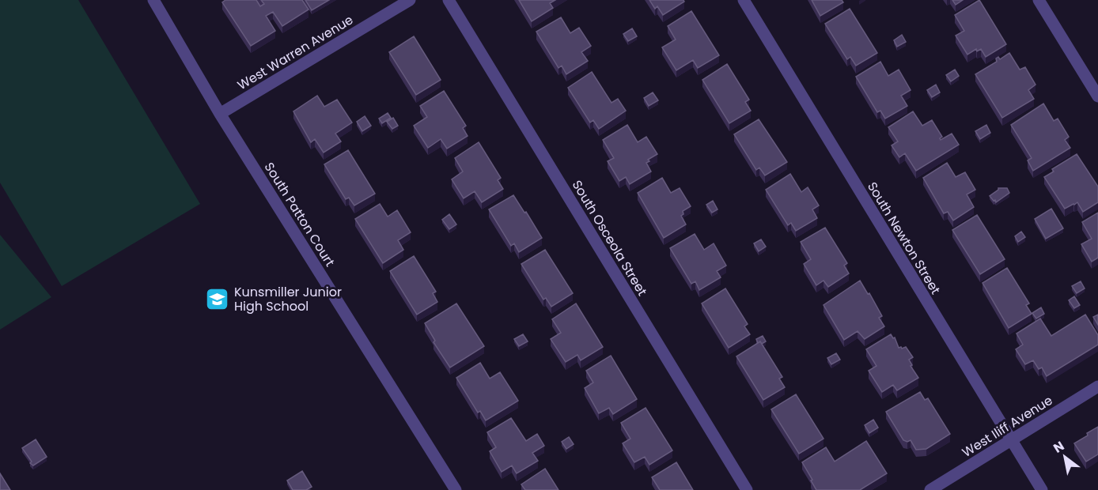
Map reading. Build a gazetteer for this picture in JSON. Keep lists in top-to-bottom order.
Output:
{
  "streets": {
    "street": [
      "West Warren Avenue",
      "South Patton Court",
      "South Osceola Street",
      "South Newton Street",
      "West Iliff Avenue"
    ]
  },
  "crossings": [
    ["West Warren Avenue", "South Patton Court"],
    ["South Newton Street", "West Iliff Avenue"]
  ],
  "places": {
    "school or university": ["Kunsmiller Junior High School"]
  },
  "north": "top left"
}
